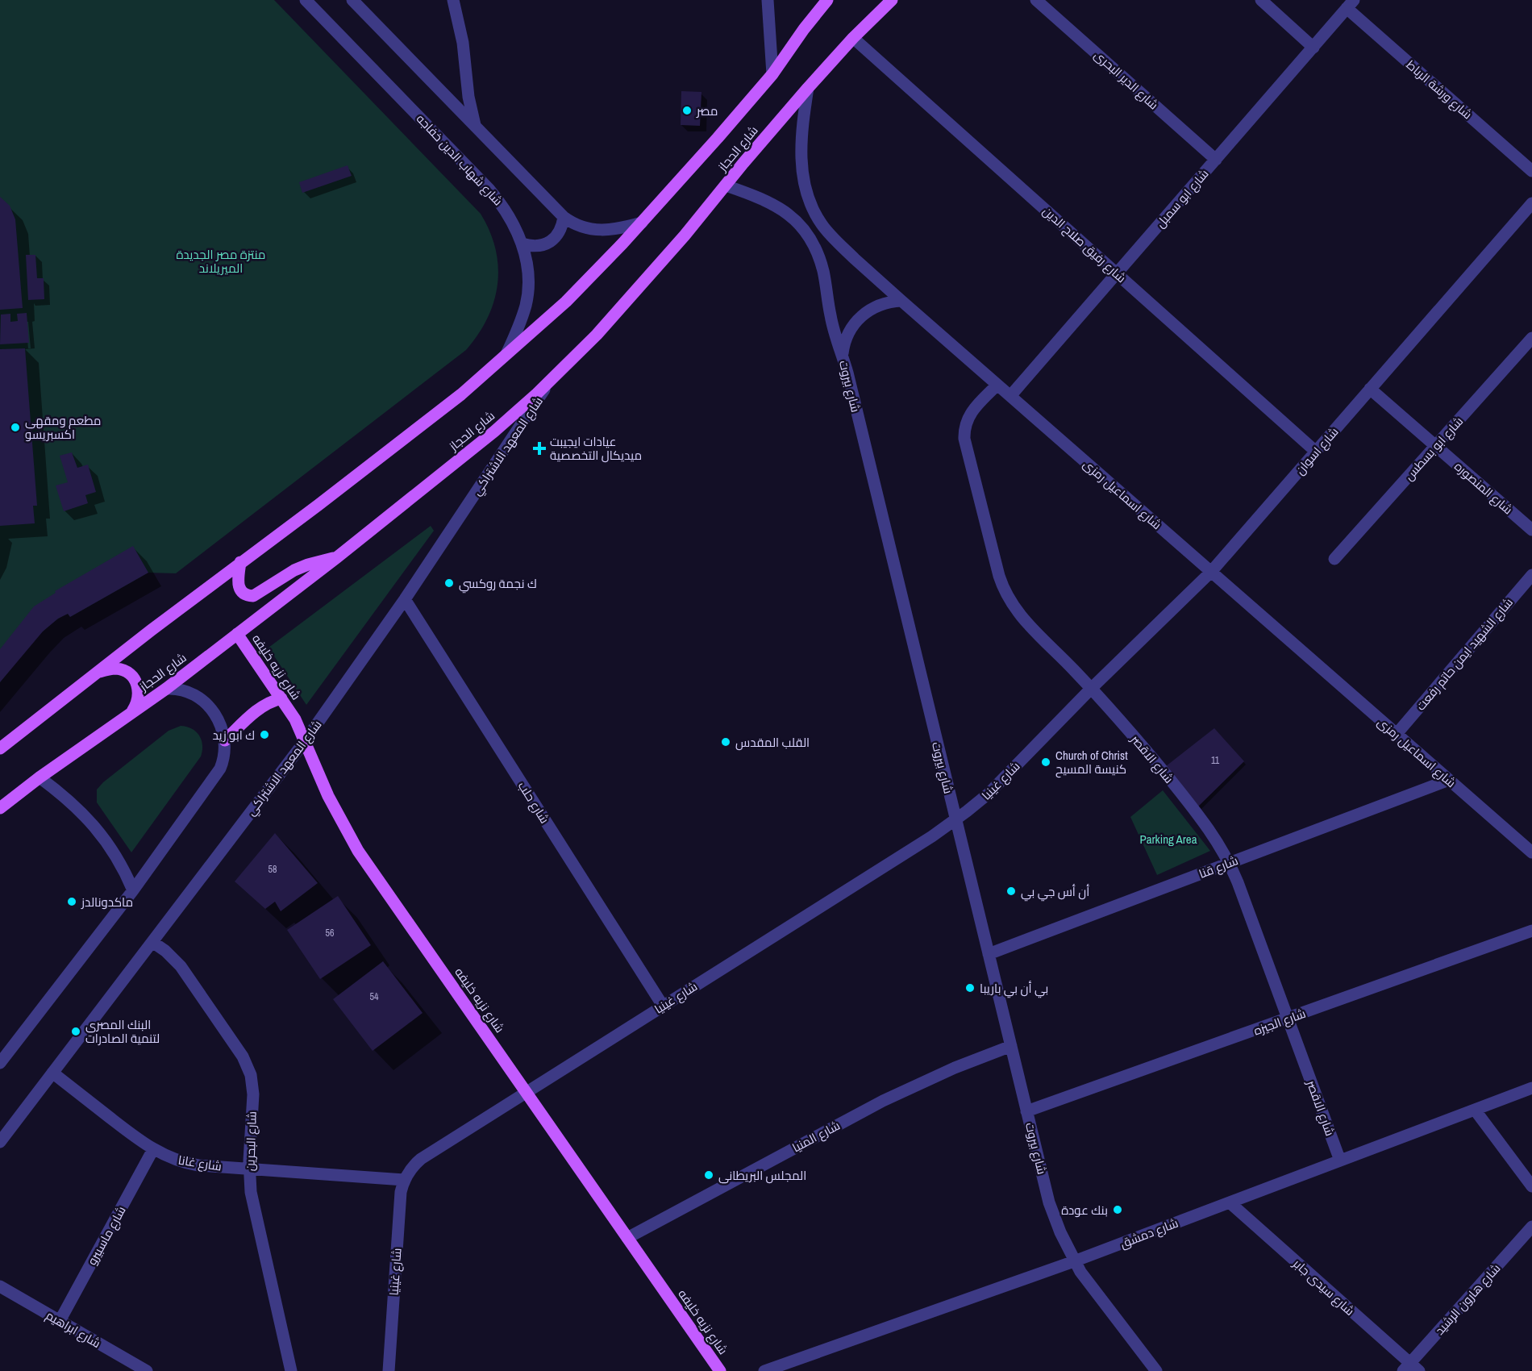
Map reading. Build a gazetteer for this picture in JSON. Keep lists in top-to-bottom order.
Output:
{
  "streets": {
    "main road": ["شارع الحجاز", "شارع نزيه خليفه"],
    "street": [
      "شارع الدير البحرى",
      "شارع ورشة الرباط",
      "شارع شهاب الدين خفاجه",
      "شارع ابو سمبل",
      "شارع رفيق صلاح الدين",
      "شارع بيروت",
      "شارع المعهد الاشتراكي",
      "شارع ابو بسطس",
      "شارع اسوان",
      "شارع المنصوره",
      "شارع اسماعيل رمزى",
      "شارع الشهيد ايمن حاتم رفعت",
      "شارع الاقصر",
      "شارع غينيا",
      "شارع حلب",
      "شارع قنا",
      "شارع الجيزه",
      "شارع المنيا",
      "شارع البحرين",
      "شارع غانا",
      "شارع دمشق",
      "شارع ماسبيرو",
      "شارع سيدى جابر",
      "شارع هارون الرشيد",
      "شارع ابراهيم"
    ]
  },
  "crossings": [
    ["شارع الدير البحرى", "شارع ابو سمبل"],
    ["شارع ورشة الرباط", "شارع ابو سمبل"],
    ["شارع الحجاز", "شارع شهاب الدين خفاجه"],
    ["شارع الحجاز", "شارع رفيق صلاح الدين"],
    ["شارع الحجاز", "شارع بيروت"],
    ["شارع الحجاز", "شارع المعهد الاشتراكي"],
    ["شارع الحجاز", "شارع اسماعيل رمزى"],
    ["شارع الحجاز", "شارع نزيه خليفه"],
    ["شارع ابو سمبل", "شارع رفيق صلاح الدين"],
    ["شارع ابو سمبل", "شارع اسماعيل رمزى"],
    ["شارع رفيق صلاح الدين", "شارع اسوان"],
    ["شارع بيروت", "شارع غينيا"],
    ["شارع بيروت", "شارع قنا"],
    ["شارع بيروت", "شارع الجيزه"],
    ["شارع بيروت", "شارع المنيا"],
    ["شارع بيروت", "شارع دمشق"],
    ["شارع المعهد الاشتراكي", "شارع نزيه خليفه"],
    ["شارع المعهد الاشتراكي", "شارع حلب"],
    ["شارع المعهد الاشتراكي", "شارع البحرين"],
    ["شارع المعهد الاشتراكي", "شارع غانا"],
    ["شارع ابو بسطس", "شارع المنصوره"],
    ["شارع اسوان", "شارع المنصوره"],
    ["شارع اسوان", "شارع اسماعيل رمزى"],
    ["شارع اسوان", "شارع الاقصر"],
    ["شارع اسوان", "شارع غينيا"],
    ["شارع اسماعيل رمزى", "شارع الشهيد ايمن حاتم رفعت"],
    ["شارع اسماعيل رمزى", "شارع الاقصر"],
    ["شارع اسماعيل رمزى", "شارع قنا"],
    ["شارع نزيه خليفه", "شارع غينيا"],
    ["شارع نزيه خليفه", "شارع المنيا"],
    ["شارع الاقصر", "شارع غينيا"],
    ["شارع الاقصر", "شارع قنا"],
    ["شارع الاقصر", "شارع الجيزه"],
    ["شارع الاقصر", "شارع دمشق"],
    ["شارع غينيا", "شارع حلب"],
    ["شارع غينيا", "شارع غانا"],
    ["شارع البحرين", "شارع غانا"],
    ["شارع غانا", "شارع ماسبيرو"],
    ["شارع دمشق", "شارع سيدى جابر"],
    ["شارع ماسبيرو", "شارع ابراهيم"],
    ["شارع سيدى جابر", "شارع هارون الرشيد"]
  ],
  "parks": ["منتزة مصر الجديدة الميريلاند", "Parking Area"],
  "places": {
    "other": [
      "مصر",
      "مطعم ومقهى اكسبريسو",
      "ك نجمة روكسي",
      "ك ابو زيد",
      "القلب المقدس",
      "Church of Christ كنيسة المسيح",
      "أن أس جي بي",
      "ماكدونالدز",
      "بي أن بي باريبا",
      "البنك المصرى لتنمية الصادرات",
      "المجلس البريطانى",
      "بنك عودة"
    ],
    "health": ["عيادات ايجيبت ميديكال التخصصية"]
  },
  "house_numbers": [
    "11",
    "58",
    "56",
    "54"
  ]
}
